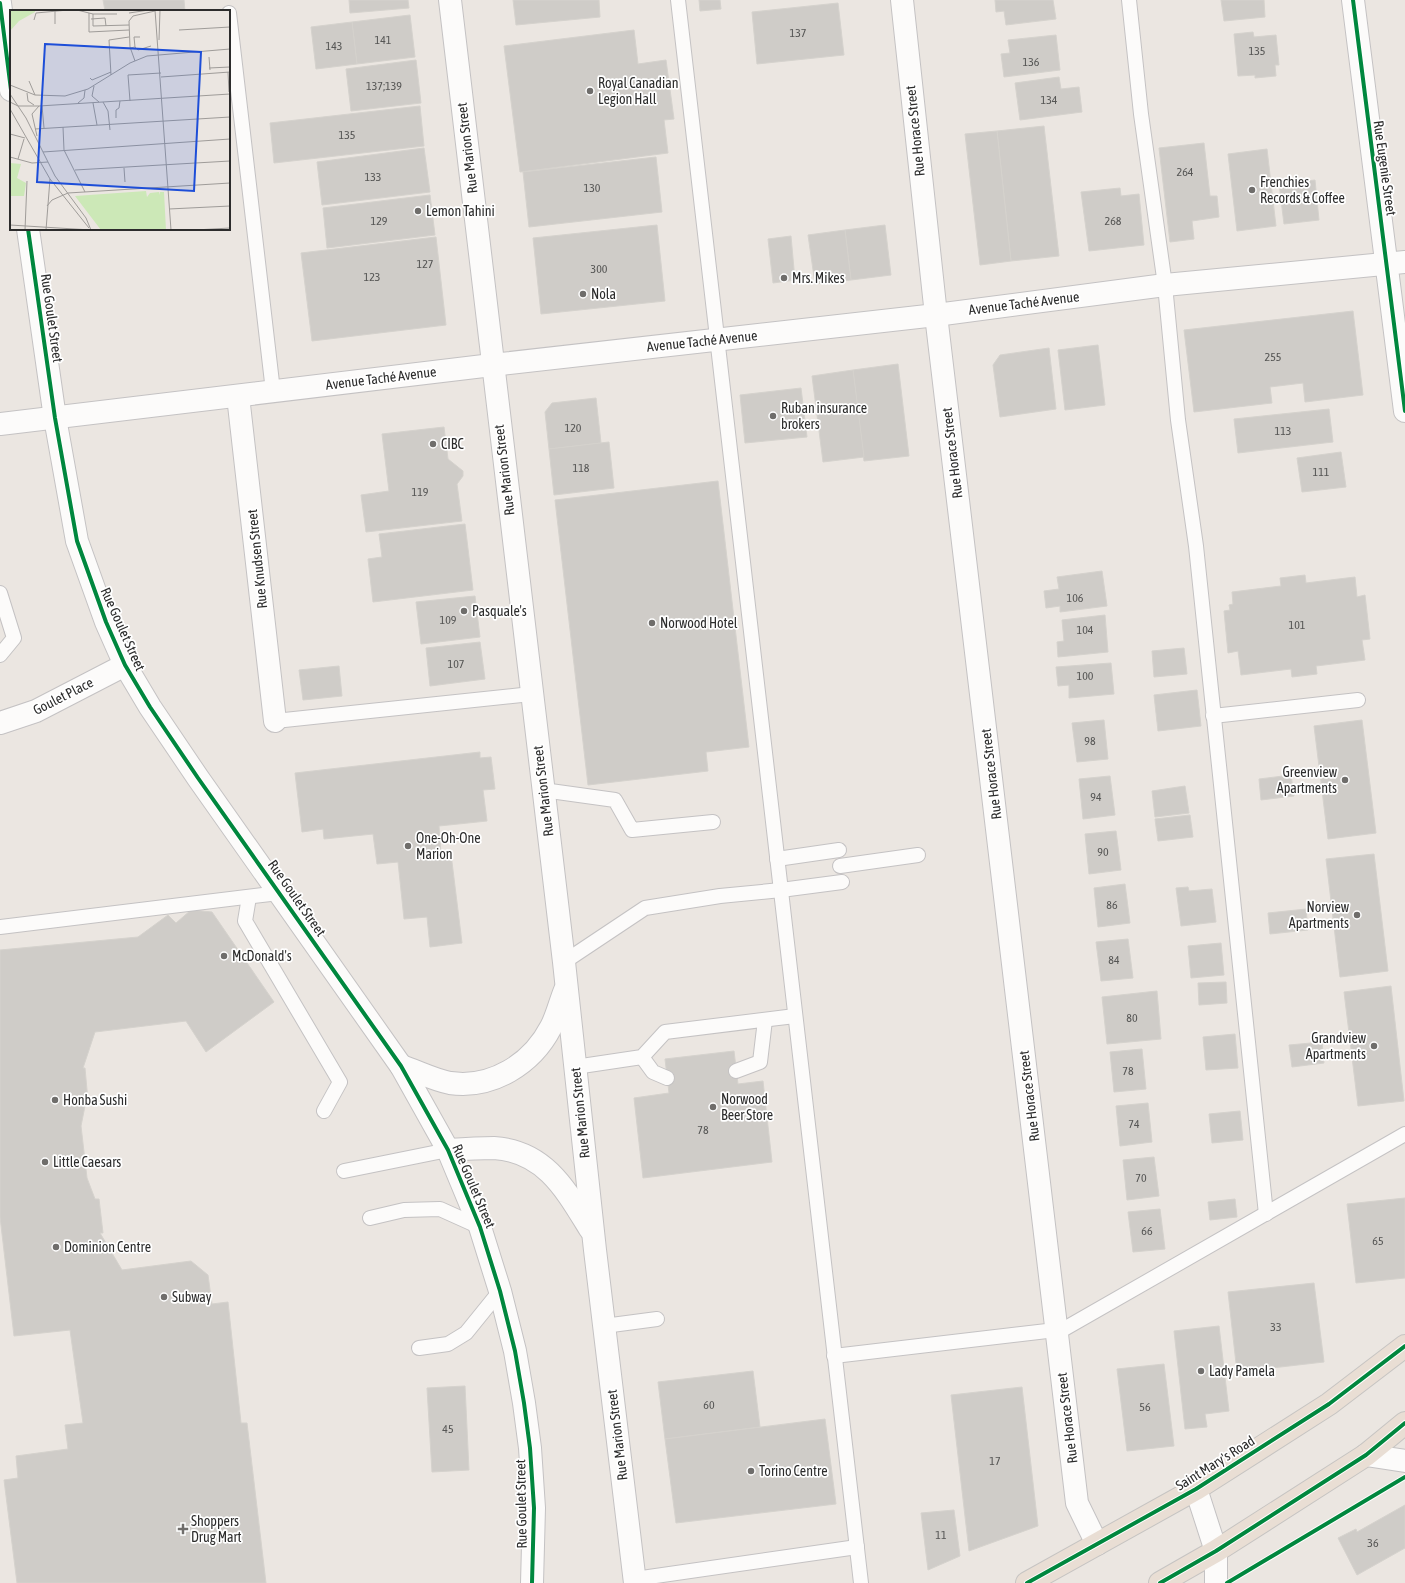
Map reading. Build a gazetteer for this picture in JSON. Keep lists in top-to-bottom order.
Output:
{
  "streets": {
    "highway": ["Saint Mary's Road"],
    "street": [
      "Rue Horace Street",
      "Rue Marion Street",
      "Rue Eugenie Street",
      "Avenue Taché Avenue",
      "Rue Goulet Street",
      "Rue Knudsen Street",
      "Goulet Place"
    ]
  },
  "crossings": [
    ["Rue Horace Street", "Avenue Taché Avenue"],
    ["Rue Horace Street", "Saint Mary's Road"],
    ["Rue Marion Street", "Avenue Taché Avenue"],
    ["Rue Eugenie Street", "Avenue Taché Avenue"],
    ["Avenue Taché Avenue", "Rue Goulet Street"],
    ["Avenue Taché Avenue", "Rue Knudsen Street"],
    ["Rue Goulet Street", "Goulet Place"]
  ],
  "places": {
    "other": [
      "Royal Canadian Legion Hall",
      "Frenchies Records & Coffee",
      "Lemon Tahini",
      "Mrs. Mikes",
      "Nola",
      "Ruban insurance brokers",
      "CIBC",
      "Pasquale's",
      "Norwood Hotel",
      "Greenview Apartments",
      "One-Oh-One Marion",
      "Norview Apartments",
      "McDonald's",
      "Grandview Apartments",
      "Honba Sushi",
      "Norwood Beer Store",
      "Little Caesars",
      "Dominion Centre",
      "Subway",
      "Lady Pamela",
      "Torino Centre"
    ],
    "health": ["Shoppers Drug Mart"]
  },
  "house_numbers": [
    "137",
    "141",
    "143",
    "135",
    "136",
    "137;139",
    "134",
    "135",
    "264",
    "133",
    "130",
    "129",
    "268",
    "127",
    "300",
    "123",
    "255",
    "120",
    "113",
    "118",
    "111",
    "119",
    "106",
    "109",
    "101",
    "104",
    "107",
    "100",
    "98",
    "94",
    "90",
    "86",
    "84",
    "80",
    "78",
    "74",
    "78",
    "70",
    "66",
    "65",
    "33",
    "60",
    "56",
    "45",
    "17",
    "11",
    "36"
  ]
}
